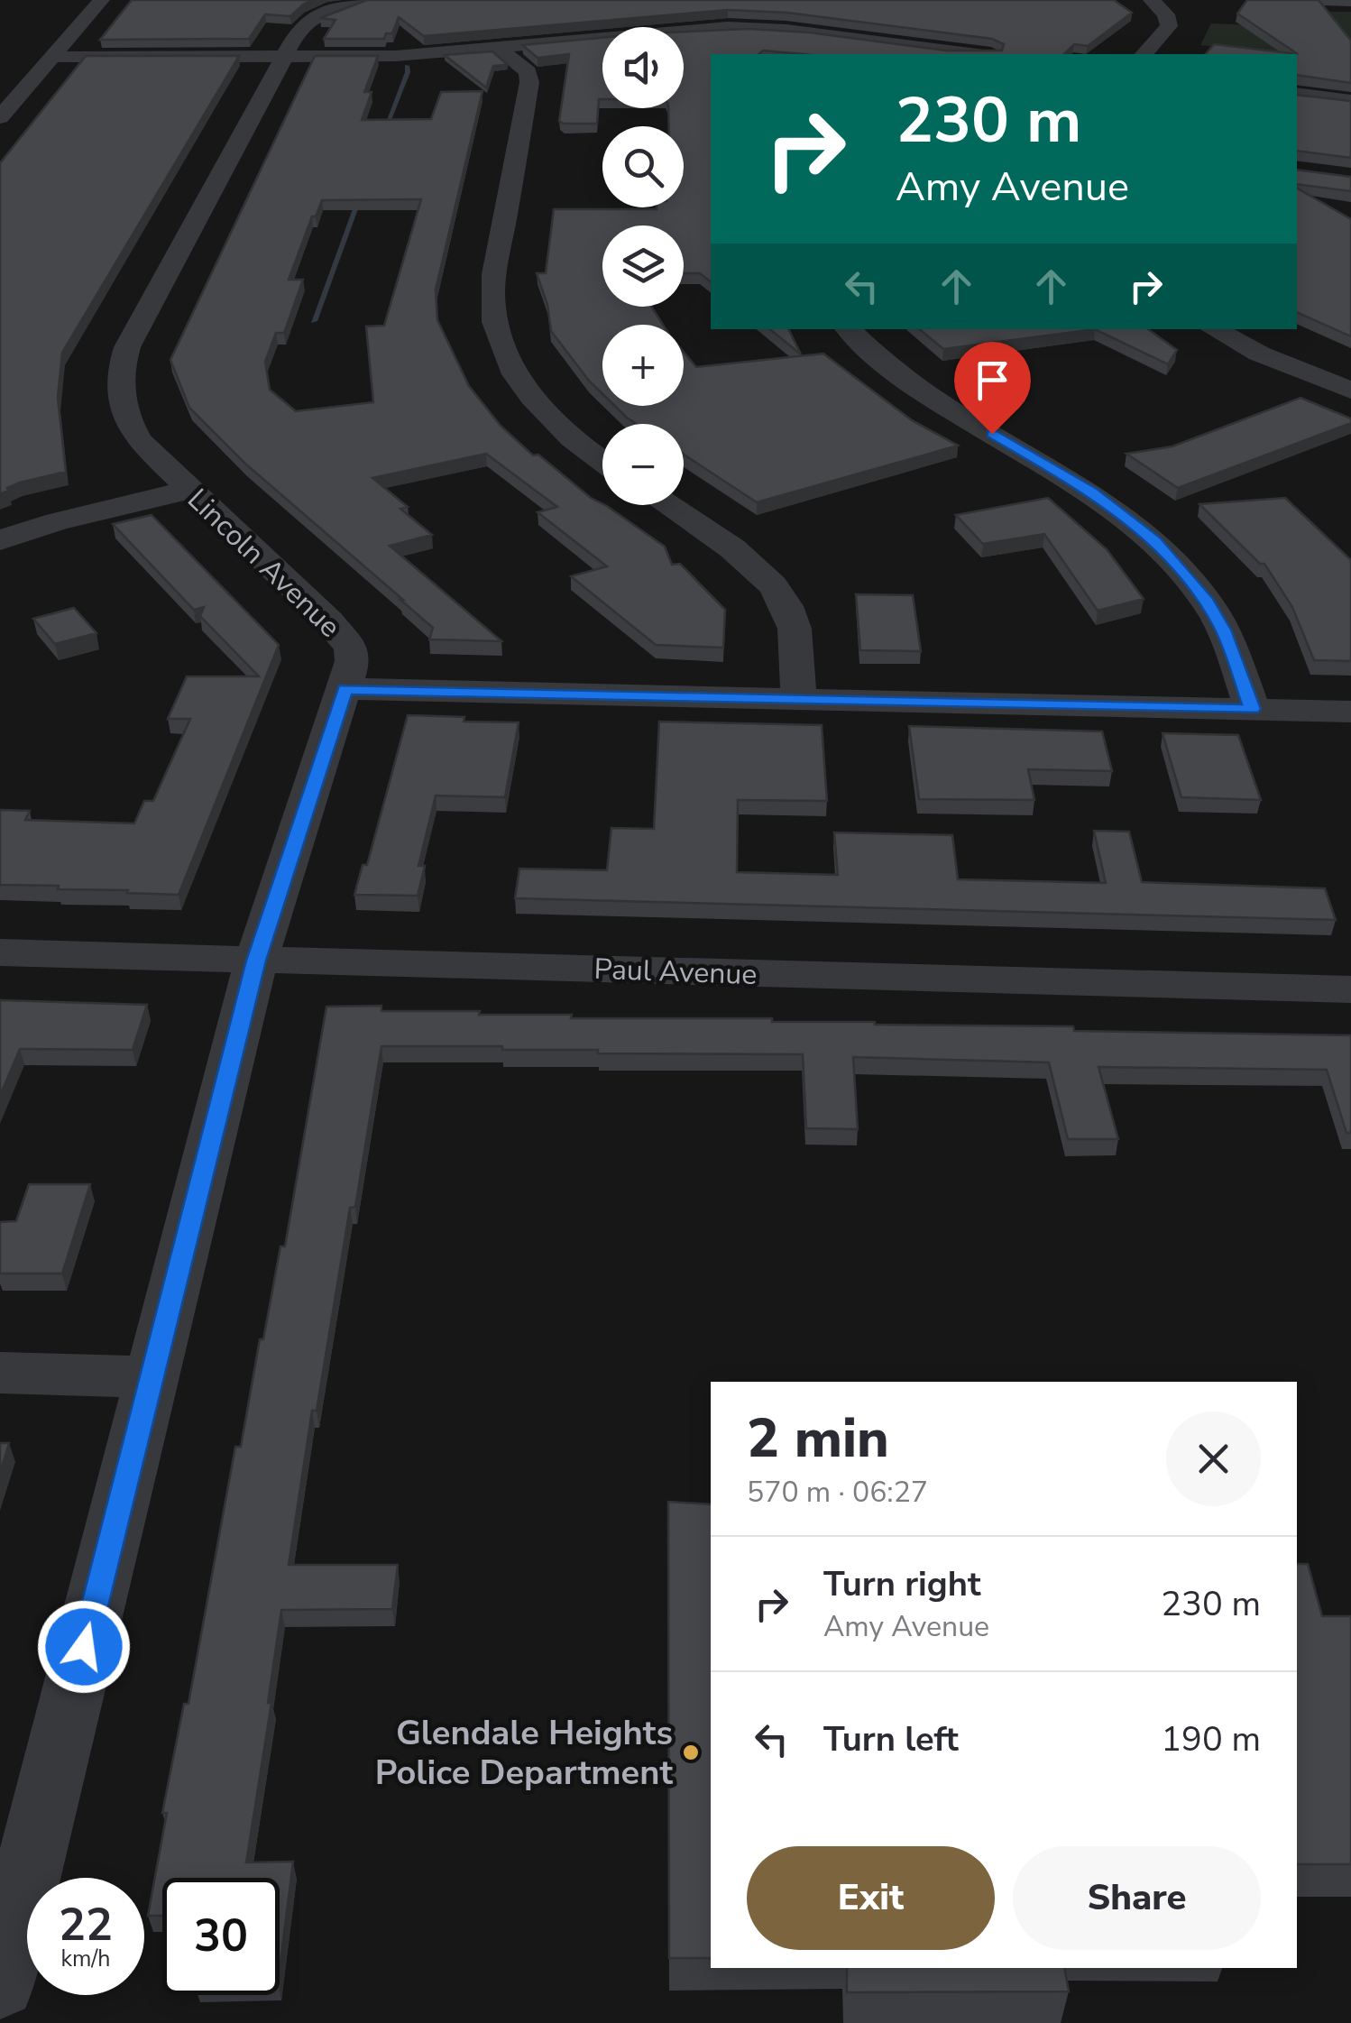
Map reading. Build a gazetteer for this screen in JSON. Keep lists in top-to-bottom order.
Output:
{
  "streets": {
    "street": ["Lincoln Avenue", "Paul Avenue"]
  },
  "crossings": [
    ["Lincoln Avenue", "Paul Avenue"]
  ],
  "places": ["Glendale Heights Police Department"],
  "page": {
    "map_buttons": ["+", "−"],
    "turn": ["230 m", "Amy Avenue"],
    "heading": ["2 min", "570 m · 06:27"],
    "list": [
      {
        "name": "Turn right",
        "note": "Amy Avenue",
        "value": "230 m"
      },
      {
        "name": "Turn left",
        "value": "190 m"
      }
    ],
    "buttons": ["Exit", "Share"],
    "speed": "22 km/h",
    "limit": "30"
  }
}
